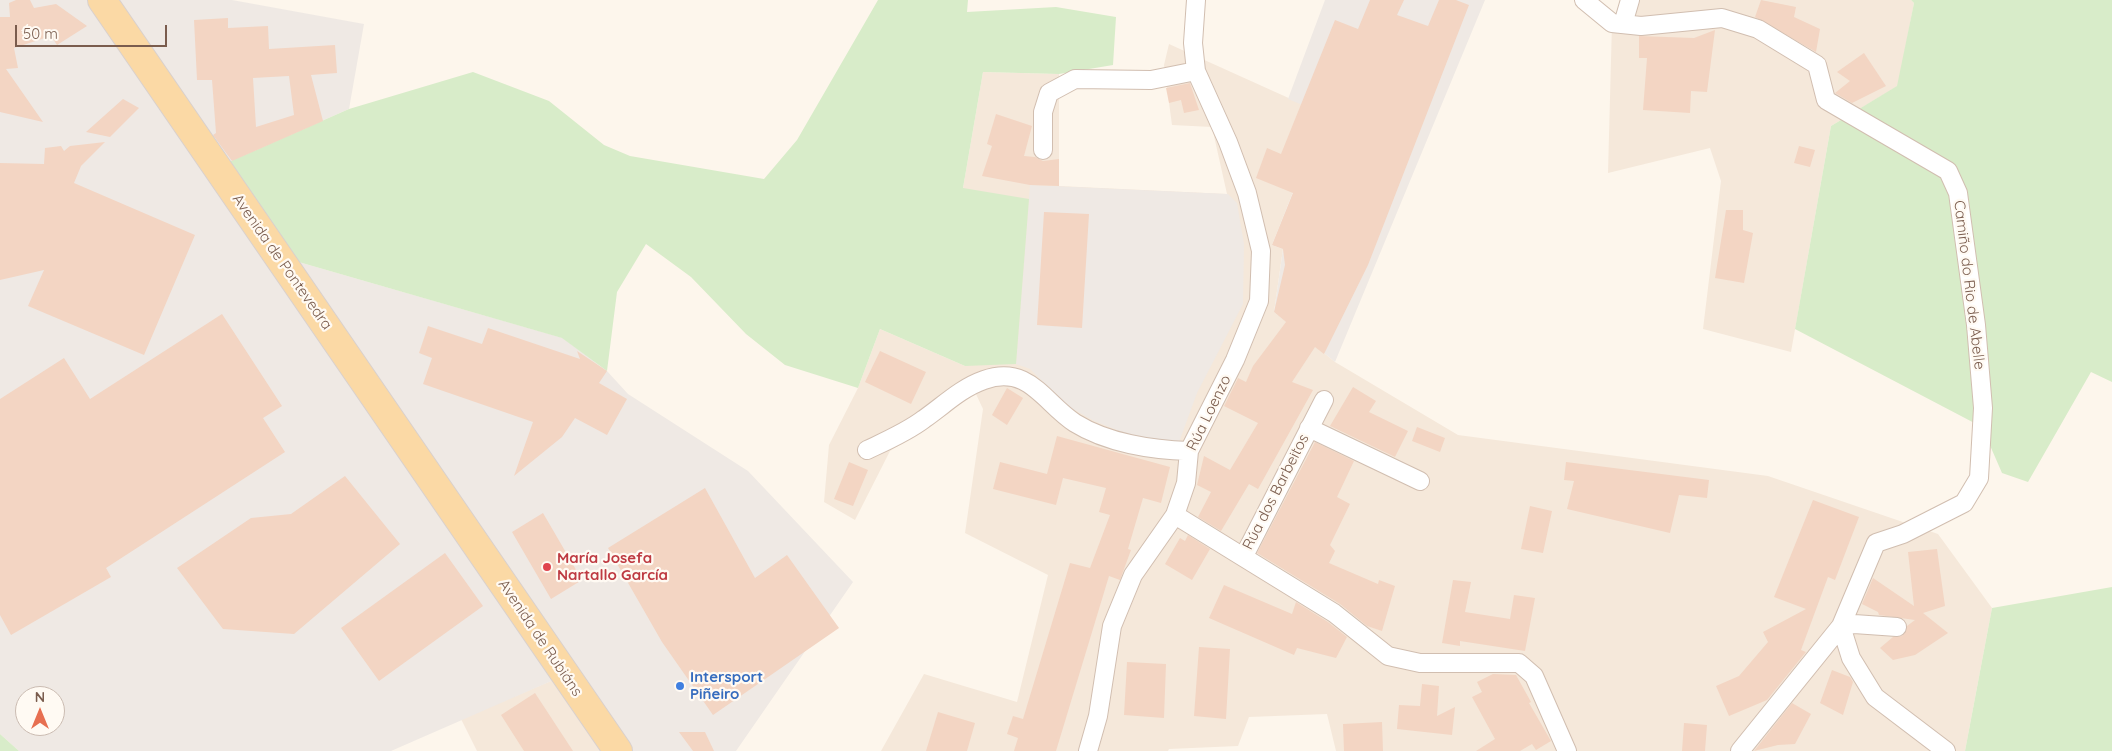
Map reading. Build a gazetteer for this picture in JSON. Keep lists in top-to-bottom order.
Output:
{
  "streets": {
    "main road": ["Avenida de Pontevedra", "Avenida de Rubiáns"],
    "street": ["Camiño do Rio de Abelle", "Rúa Loenzo", "Rúa dos Barbeitos"]
  },
  "crossings": [
    ["Avenida de Pontevedra", "Avenida de Rubiáns"],
    ["Rúa Loenzo", "Rúa dos Barbeitos"]
  ],
  "places": ["María Josefa Nartallo García", "Intersport Piñeiro"],
  "scale_bar": "50 m",
  "north": "top"
}
